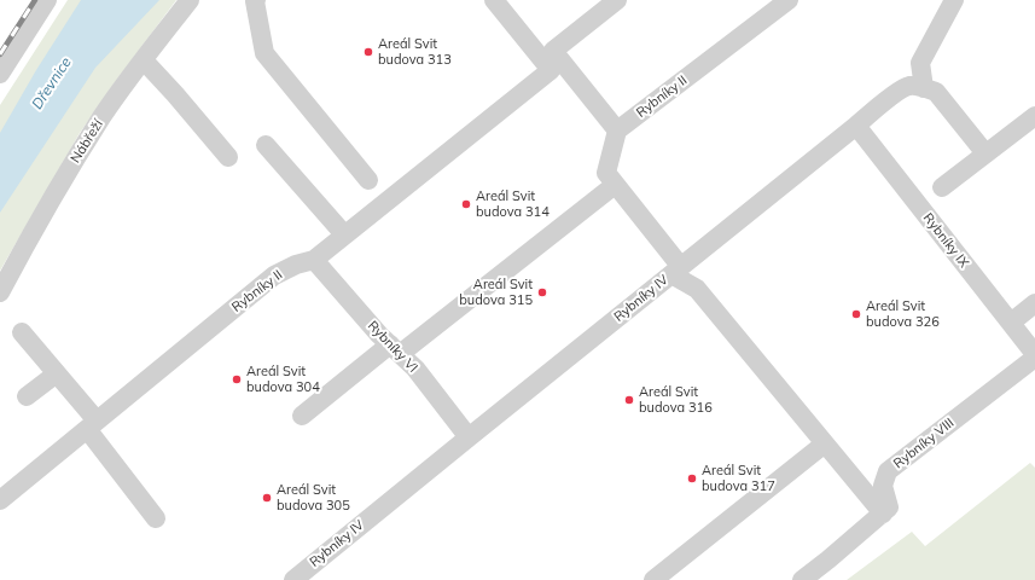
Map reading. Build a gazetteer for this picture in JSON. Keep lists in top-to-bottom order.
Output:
{
  "streets": {
    "street": [
      "Rybníky II",
      "Nábřeží",
      "Rybníky IX",
      "Rybníky IV",
      "Rybníky VI",
      "Rybníky VIII"
    ]
  },
  "crossings": [
    ["Rybníky II", "Rybníky VI"],
    ["Rybníky IX", "Rybníky IV"],
    ["Rybníky IX", "Rybníky VIII"],
    ["Rybníky IV", "Rybníky VI"]
  ],
  "water": ["Dřevnice"],
  "places": [
    "Areál Svit budova 313",
    "Areál Svit budova 314",
    "Areál Svit budova 315",
    "Areál Svit budova 326",
    "Areál Svit budova 304",
    "Areál Svit budova 316",
    "Areál Svit budova 317",
    "Areál Svit budova 305"
  ]
}
